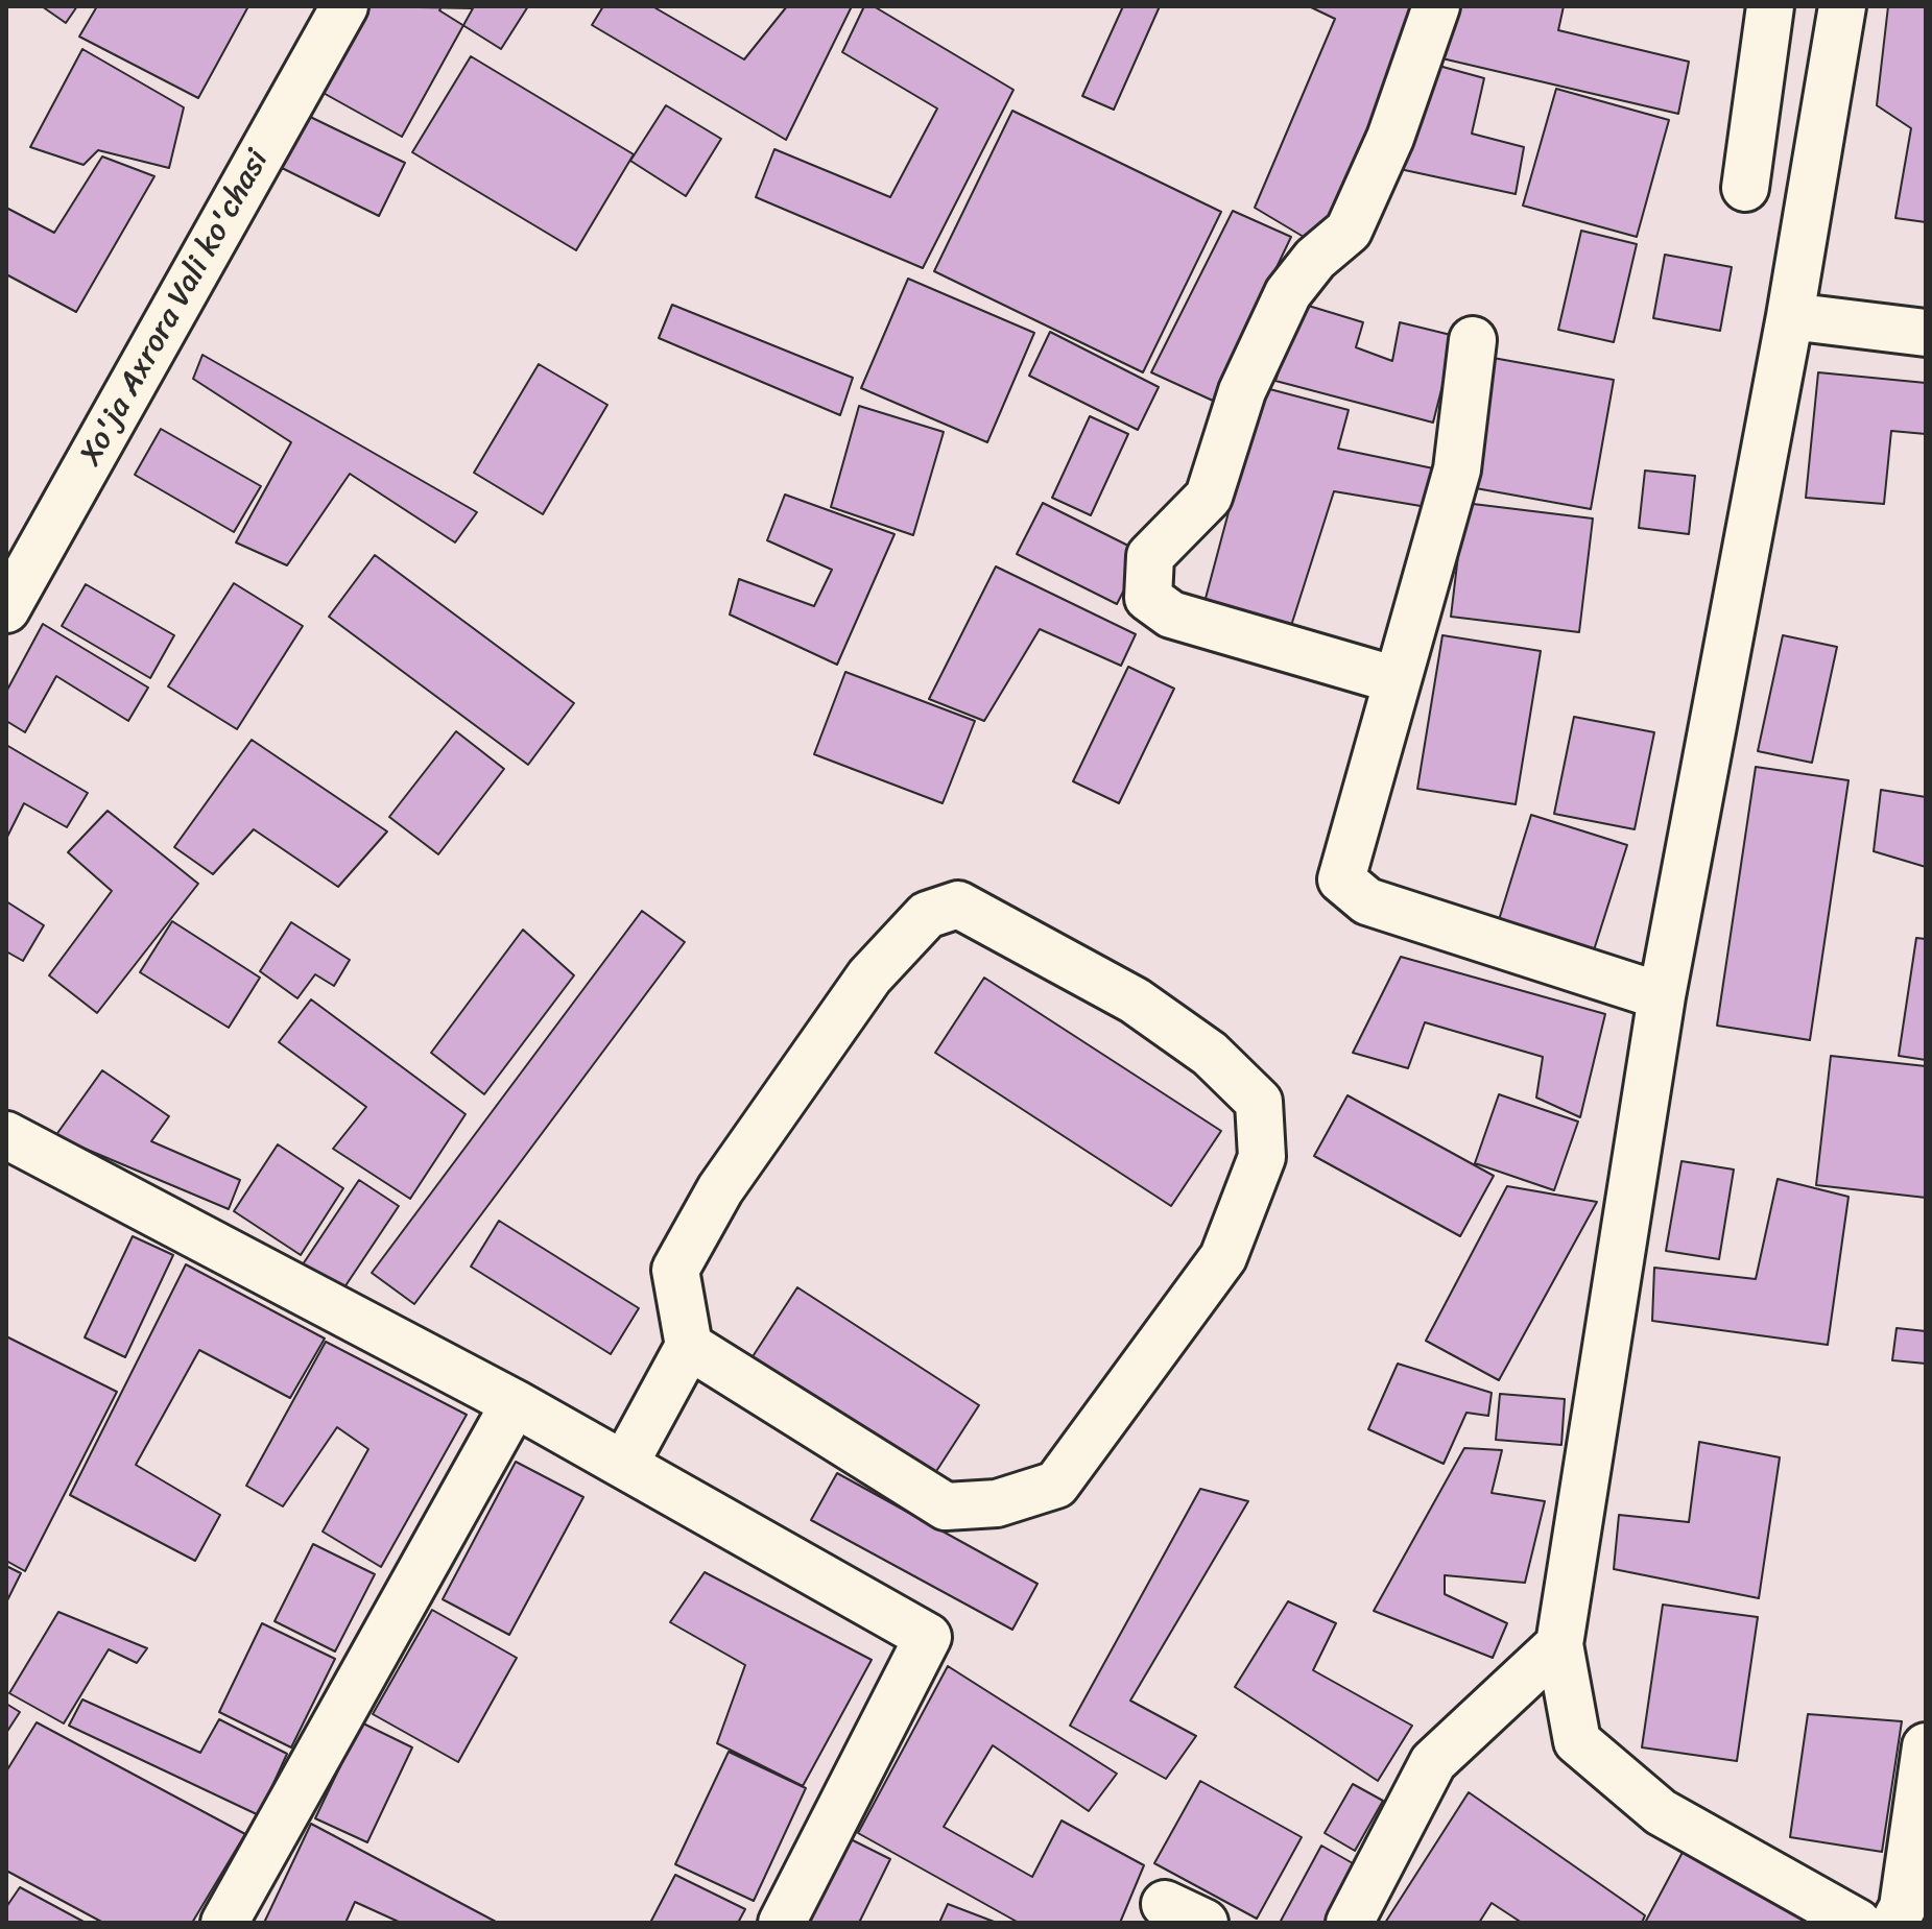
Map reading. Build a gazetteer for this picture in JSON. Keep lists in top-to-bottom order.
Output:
{
  "streets": {
    "street": ["Xo'ja Axrora Vali ko'chasi"]
  }
}
